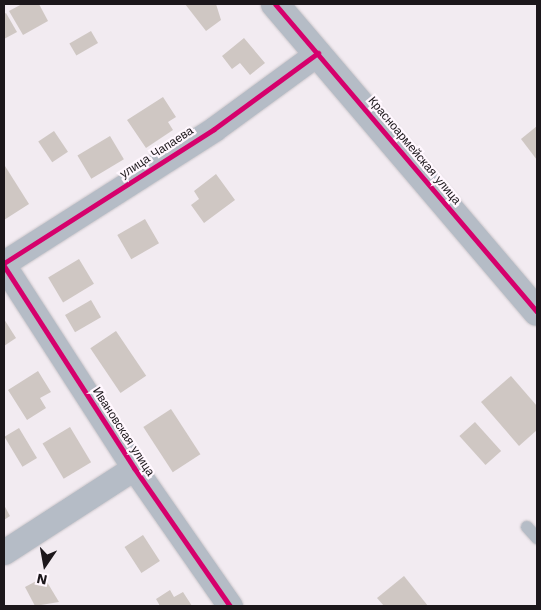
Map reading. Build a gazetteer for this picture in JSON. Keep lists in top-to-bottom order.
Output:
{
  "streets": {
    "street": ["Красноармейская улица", "улица Чапаева", "Ивановская улица"]
  },
  "crossings": [
    ["Красноармейская улица", "улица Чапаева"],
    ["улица Чапаева", "Ивановская улица"]
  ],
  "north": "bottom"
}
